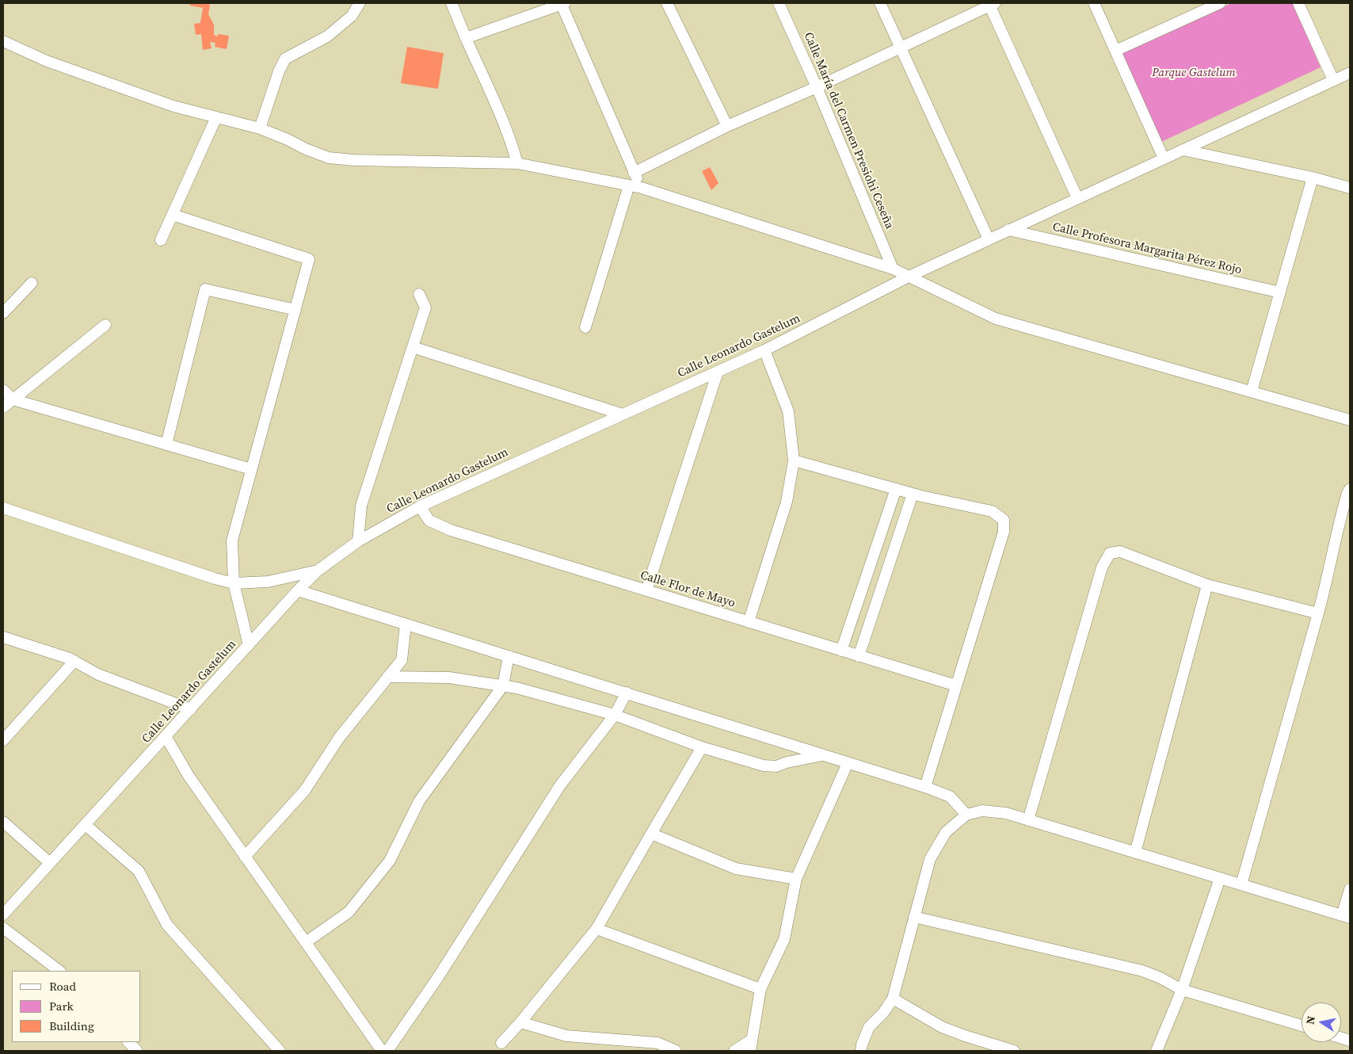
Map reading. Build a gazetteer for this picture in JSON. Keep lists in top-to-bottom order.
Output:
{
  "streets": {
    "street": [
      "Calle María del Carmen Presiohi Ceseña",
      "Calle Profesora Margarita Pérez Rojo",
      "Calle Leonardo Gastelum",
      "Calle Flor de Mayo"
    ]
  },
  "crossings": [
    ["Calle Profesora Margarita Pérez Rojo", "Calle Leonardo Gastelum"],
    ["Calle Leonardo Gastelum", "Calle Flor de Mayo"]
  ],
  "parks": ["Parque Gastelum"],
  "legend": ["Road", "Park", "Building"],
  "north": "left"
}
